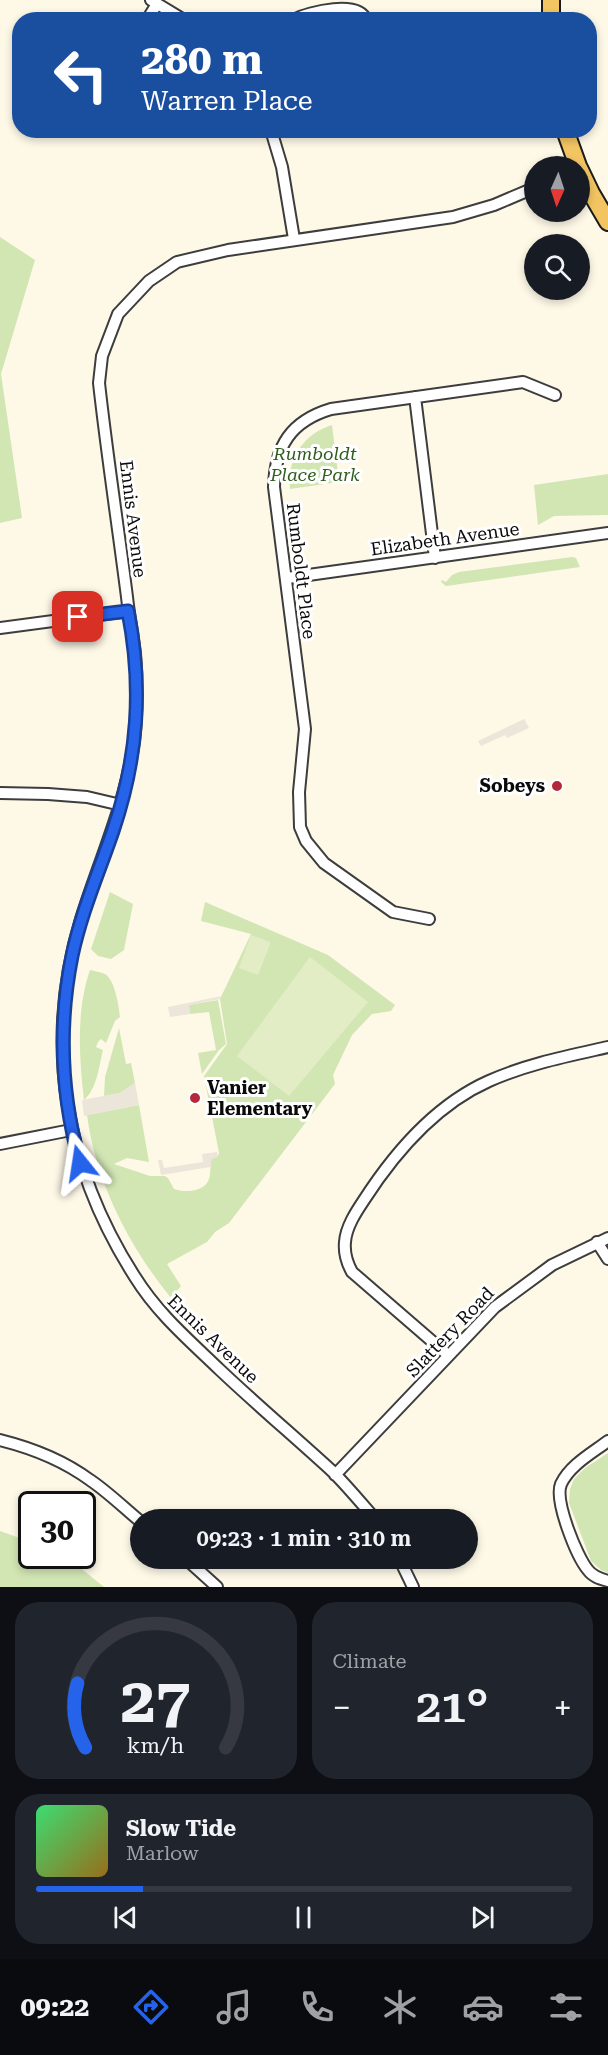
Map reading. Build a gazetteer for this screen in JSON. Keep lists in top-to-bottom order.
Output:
{
  "streets": {
    "street": [
      "Ennis Avenue",
      "Elizabeth Avenue",
      "Rumboldt Place",
      "Slattery Road"
    ]
  },
  "crossings": [
    ["Ennis Avenue", "Slattery Road"],
    ["Elizabeth Avenue", "Rumboldt Place"]
  ],
  "parks": ["Rumboldt Place Park"],
  "places": ["Sobeys", "Vanier Elementary"],
  "north": "bottom",
  "page": {
    "turn": ["280 m", "Warren Place"],
    "limit": "30",
    "trip": "09:23 · 1 min · 310 m",
    "tile": "Climate",
    "heat": ["−", "21°", "+"],
    "song": ["Slow Tide", "Marlow"],
    "tabs": "09:22",
    "gauge": ["27", "km/h"]
  }
}
